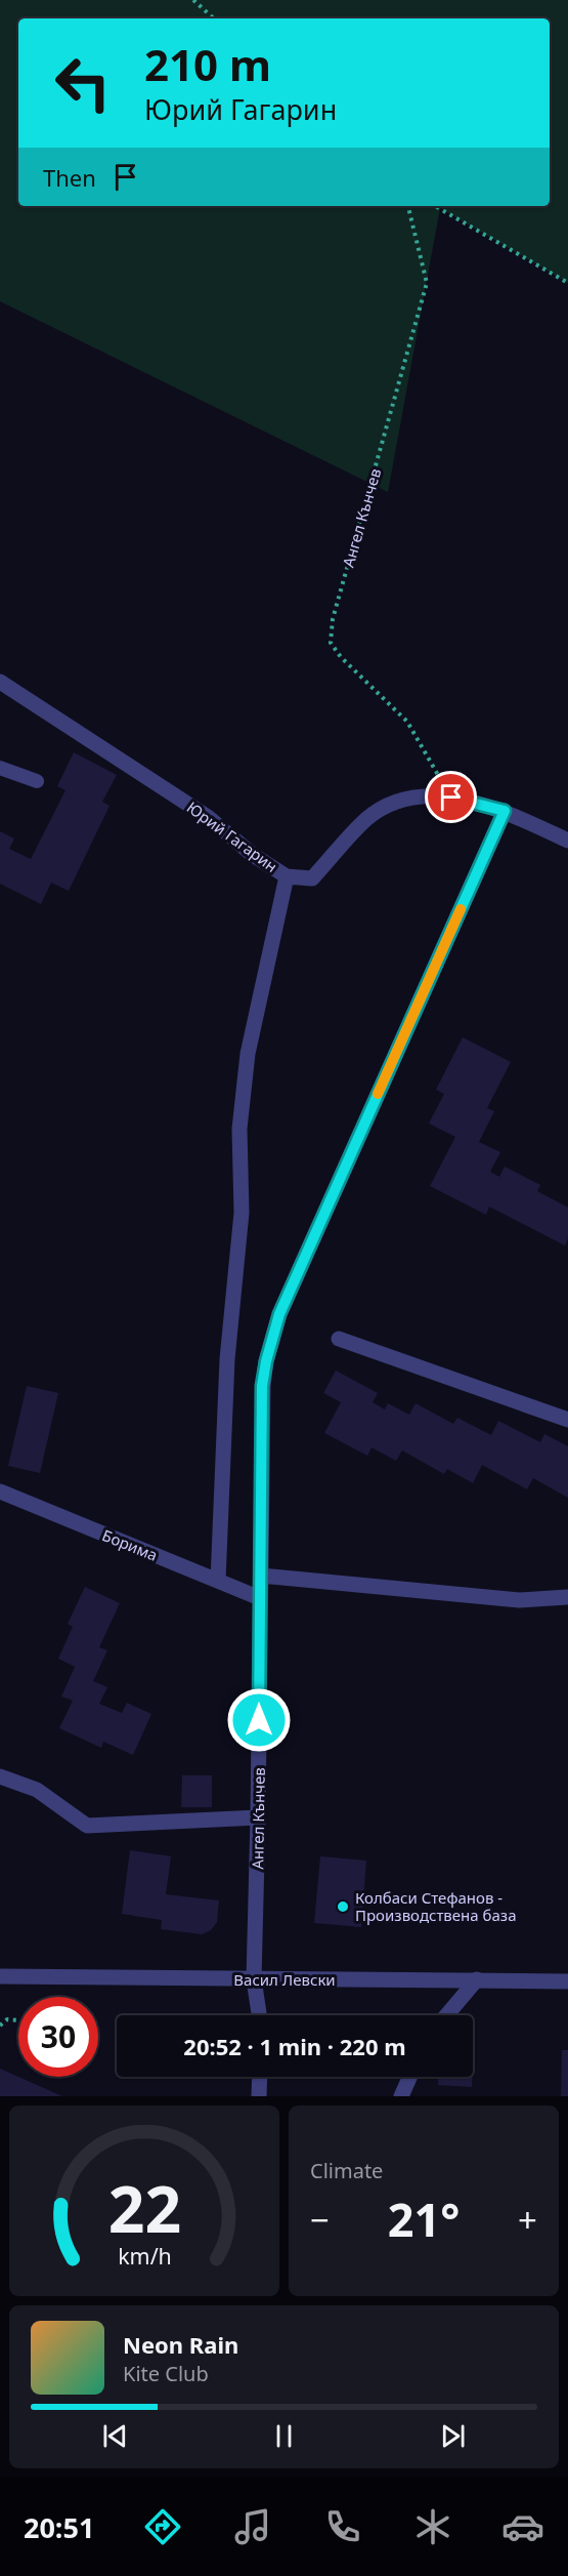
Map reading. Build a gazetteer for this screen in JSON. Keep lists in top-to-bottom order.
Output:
{
  "streets": {
    "street": [
      "Ангел Кънчев",
      "Юрий Гагарин",
      "Борима",
      "Васил Левски"
    ]
  },
  "crossings": [
    ["Ангел Кънчев", "Юрий Гагарин"],
    ["Ангел Кънчев", "Борима"],
    ["Ангел Кънчев", "Васил Левски"]
  ],
  "places": ["Колбаси Стефанов - Производствена база"],
  "page": {
    "turn": ["210 m", "Юрий Гагарин"],
    "then": "Then",
    "limit": "30",
    "trip": "20:52 · 1 min · 220 m",
    "tile": "Climate",
    "heat": ["−", "21°", "+"],
    "song": ["Neon Rain", "Kite Club"],
    "tabs": "20:51",
    "gauge": ["22", "km/h"]
  }
}
